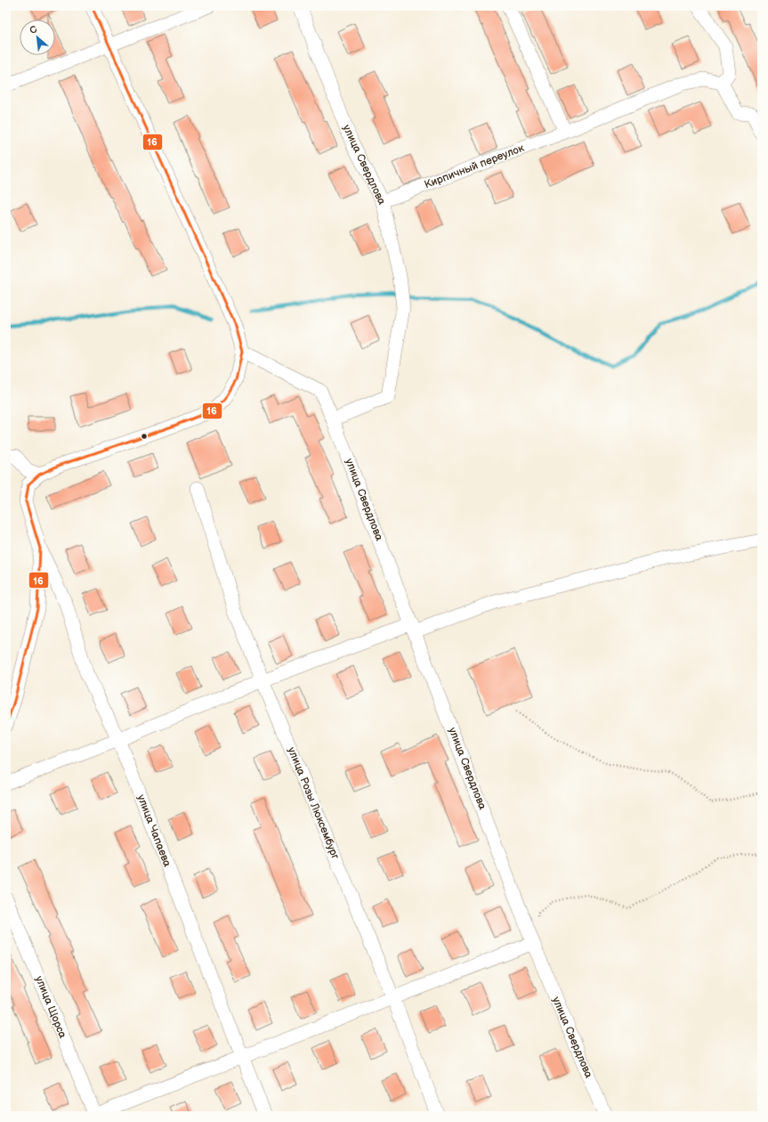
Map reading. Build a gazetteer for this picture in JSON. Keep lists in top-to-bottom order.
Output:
{
  "streets": {
    "street": [
      "улица Свердлова",
      "Кирпичный переулок",
      "улица Розы Люксембург",
      "улица Чапаева",
      "улица Щорса"
    ]
  },
  "crossings": [
    ["улица Свердлова", "Кирпичный переулок"]
  ],
  "lines": ["transit line 16"],
  "north": "top left"
}
